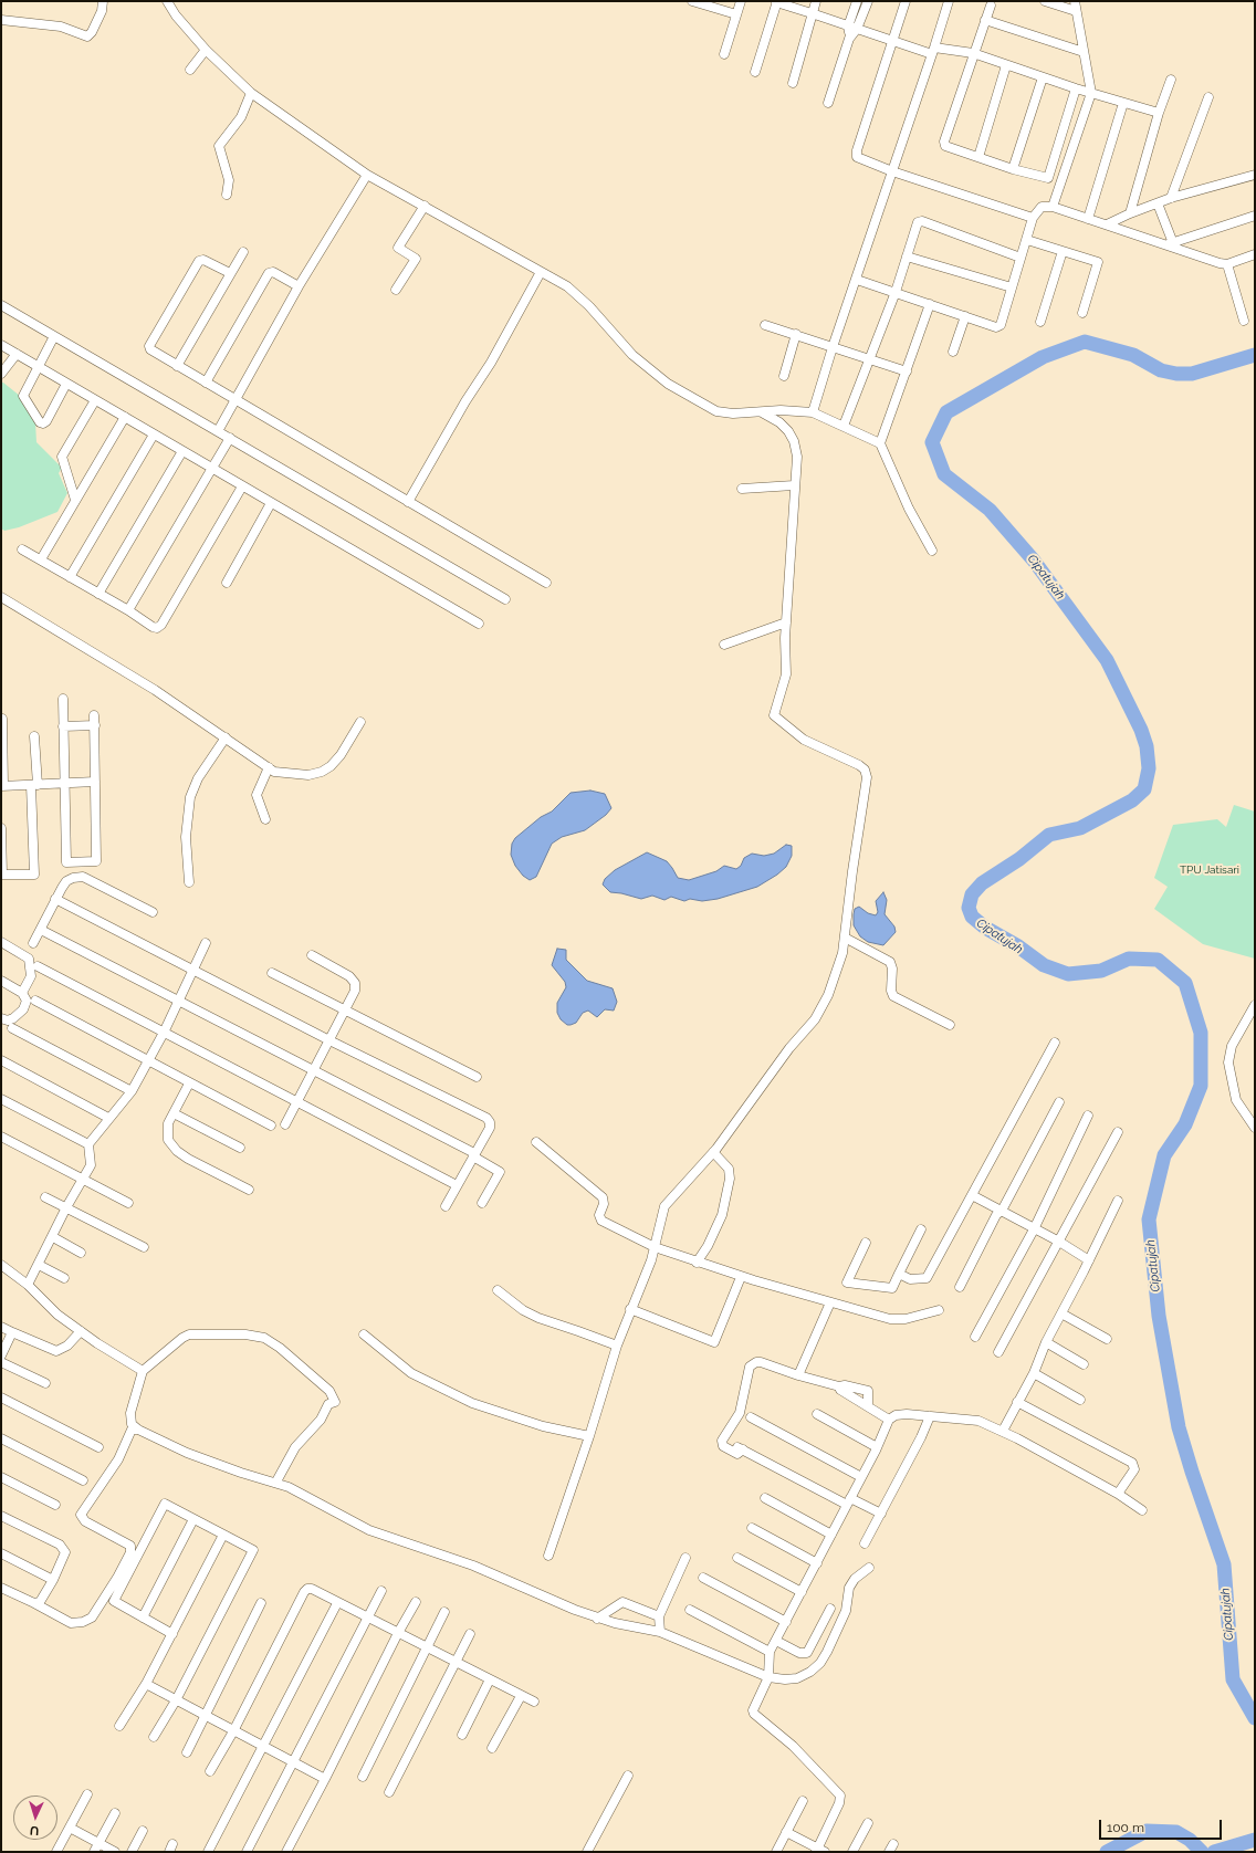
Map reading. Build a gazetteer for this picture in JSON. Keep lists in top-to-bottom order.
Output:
{
  "water": ["Cipatujah"],
  "parks": ["TPU Jatisari"],
  "scale_bar": "100 m",
  "north": "bottom"
}
